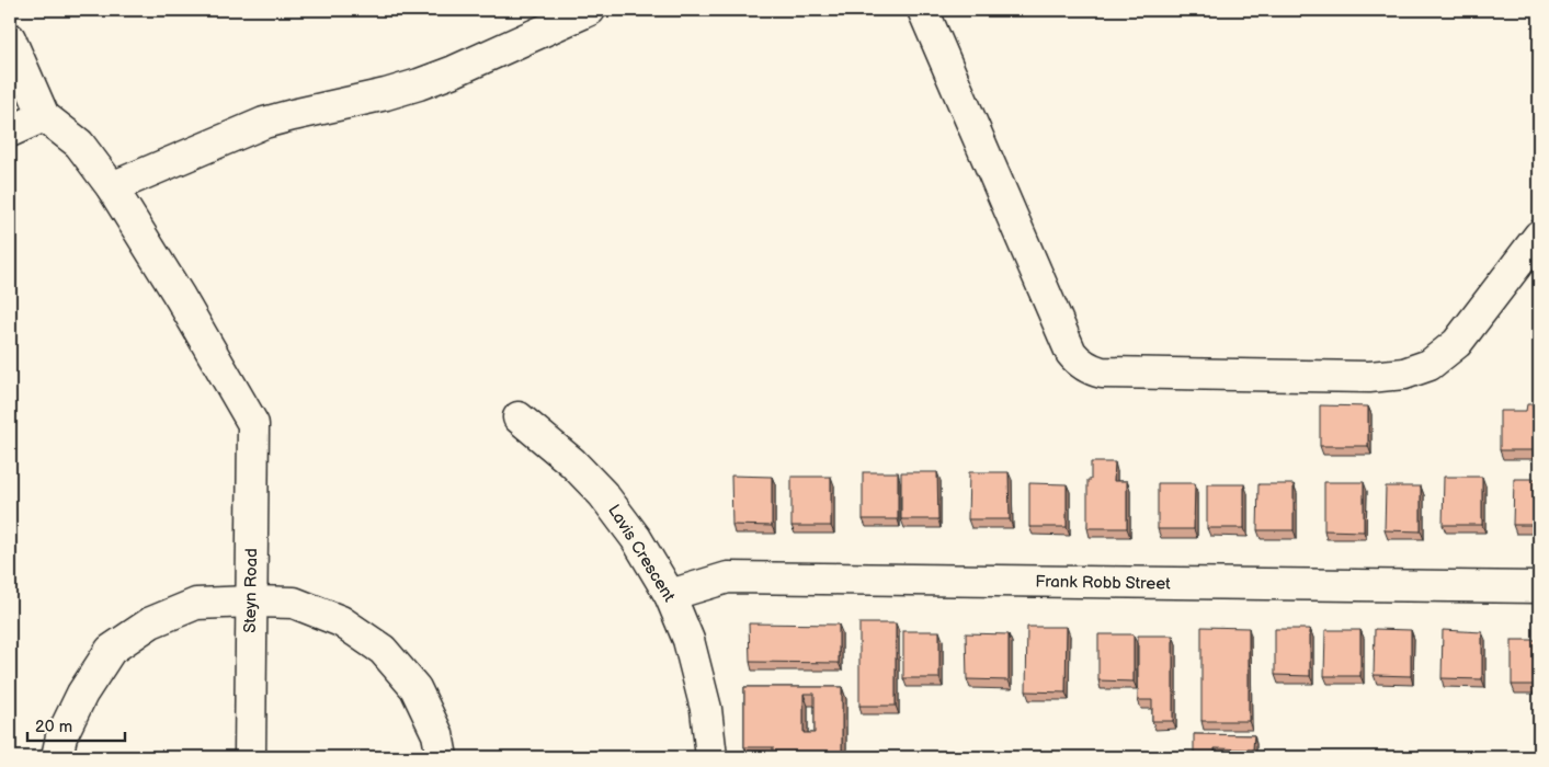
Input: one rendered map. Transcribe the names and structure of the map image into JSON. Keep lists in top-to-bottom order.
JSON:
{
  "streets": {
    "street": ["Lavis Crescent", "Frank Robb Street", "Steyn Road"]
  },
  "crossings": [
    ["Lavis Crescent", "Frank Robb Street"]
  ],
  "scale_bar": "20 m"
}
